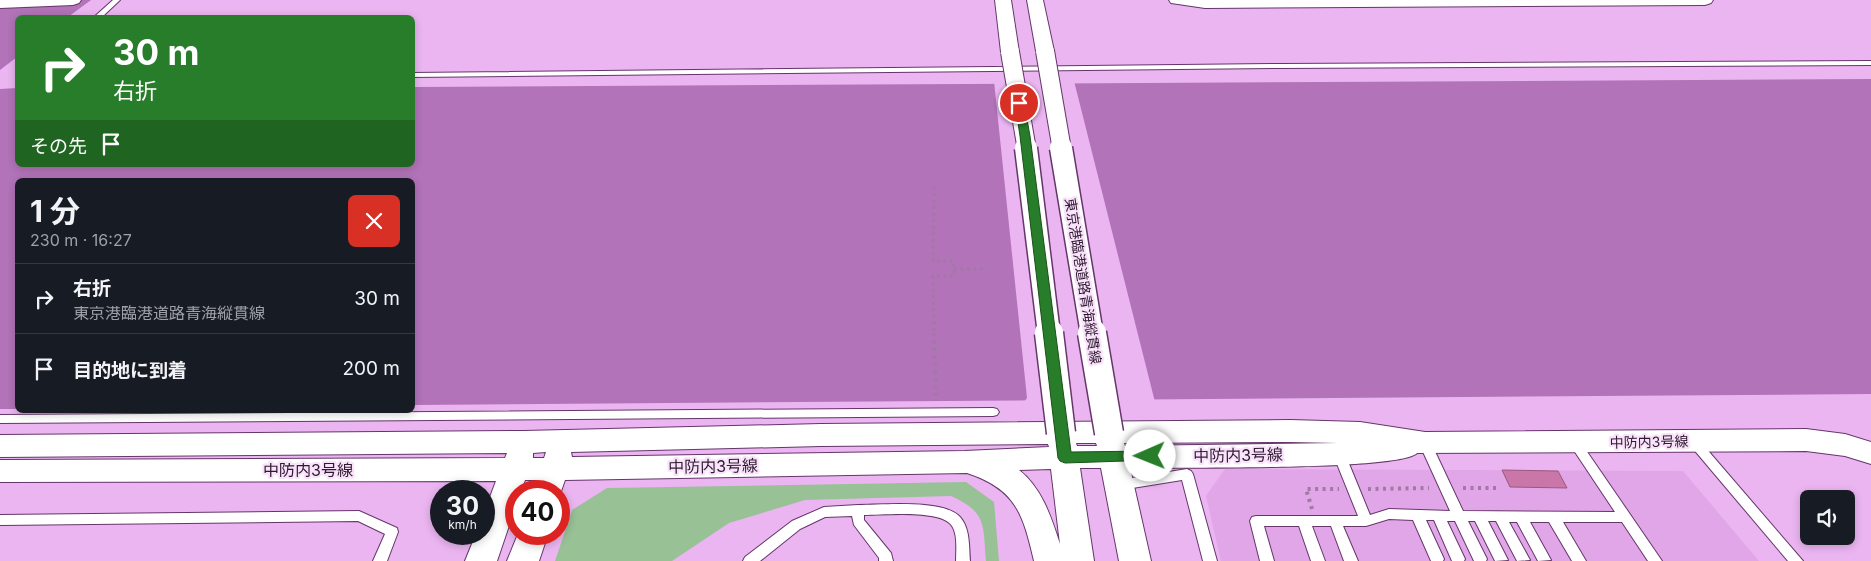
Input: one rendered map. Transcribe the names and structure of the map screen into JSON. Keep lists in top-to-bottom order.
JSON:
{
  "streets": {
    "street": ["東京港臨港道路青海縦貫線", "中防内3号線"]
  },
  "crossings": [
    ["東京港臨港道路青海縦貫線", "中防内3号線"]
  ],
  "page": {
    "turn": ["30 m", "右折"],
    "then": "その先",
    "heading": ["1 分", "230 m · 16:27"],
    "list": [
      {
        "name": "右折",
        "note": "東京港臨港道路青海縦貫線",
        "value": "30 m"
      },
      {
        "name": "目的地に到着",
        "value": "200 m"
      }
    ],
    "speed": "30 km/h",
    "limit": "40"
  }
}
